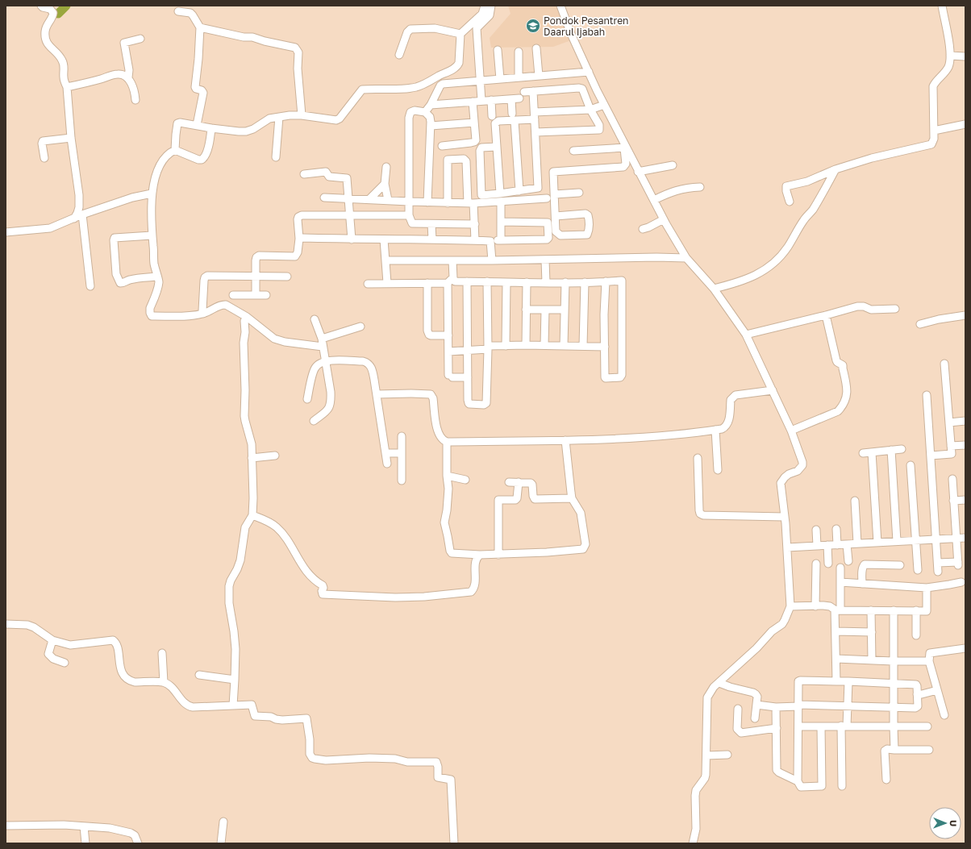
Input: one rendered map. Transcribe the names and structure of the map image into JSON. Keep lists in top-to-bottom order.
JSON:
{
  "places": {
    "school or university": ["Pondok Pesantren Daarul Ijabah"]
  },
  "north": "right"
}
